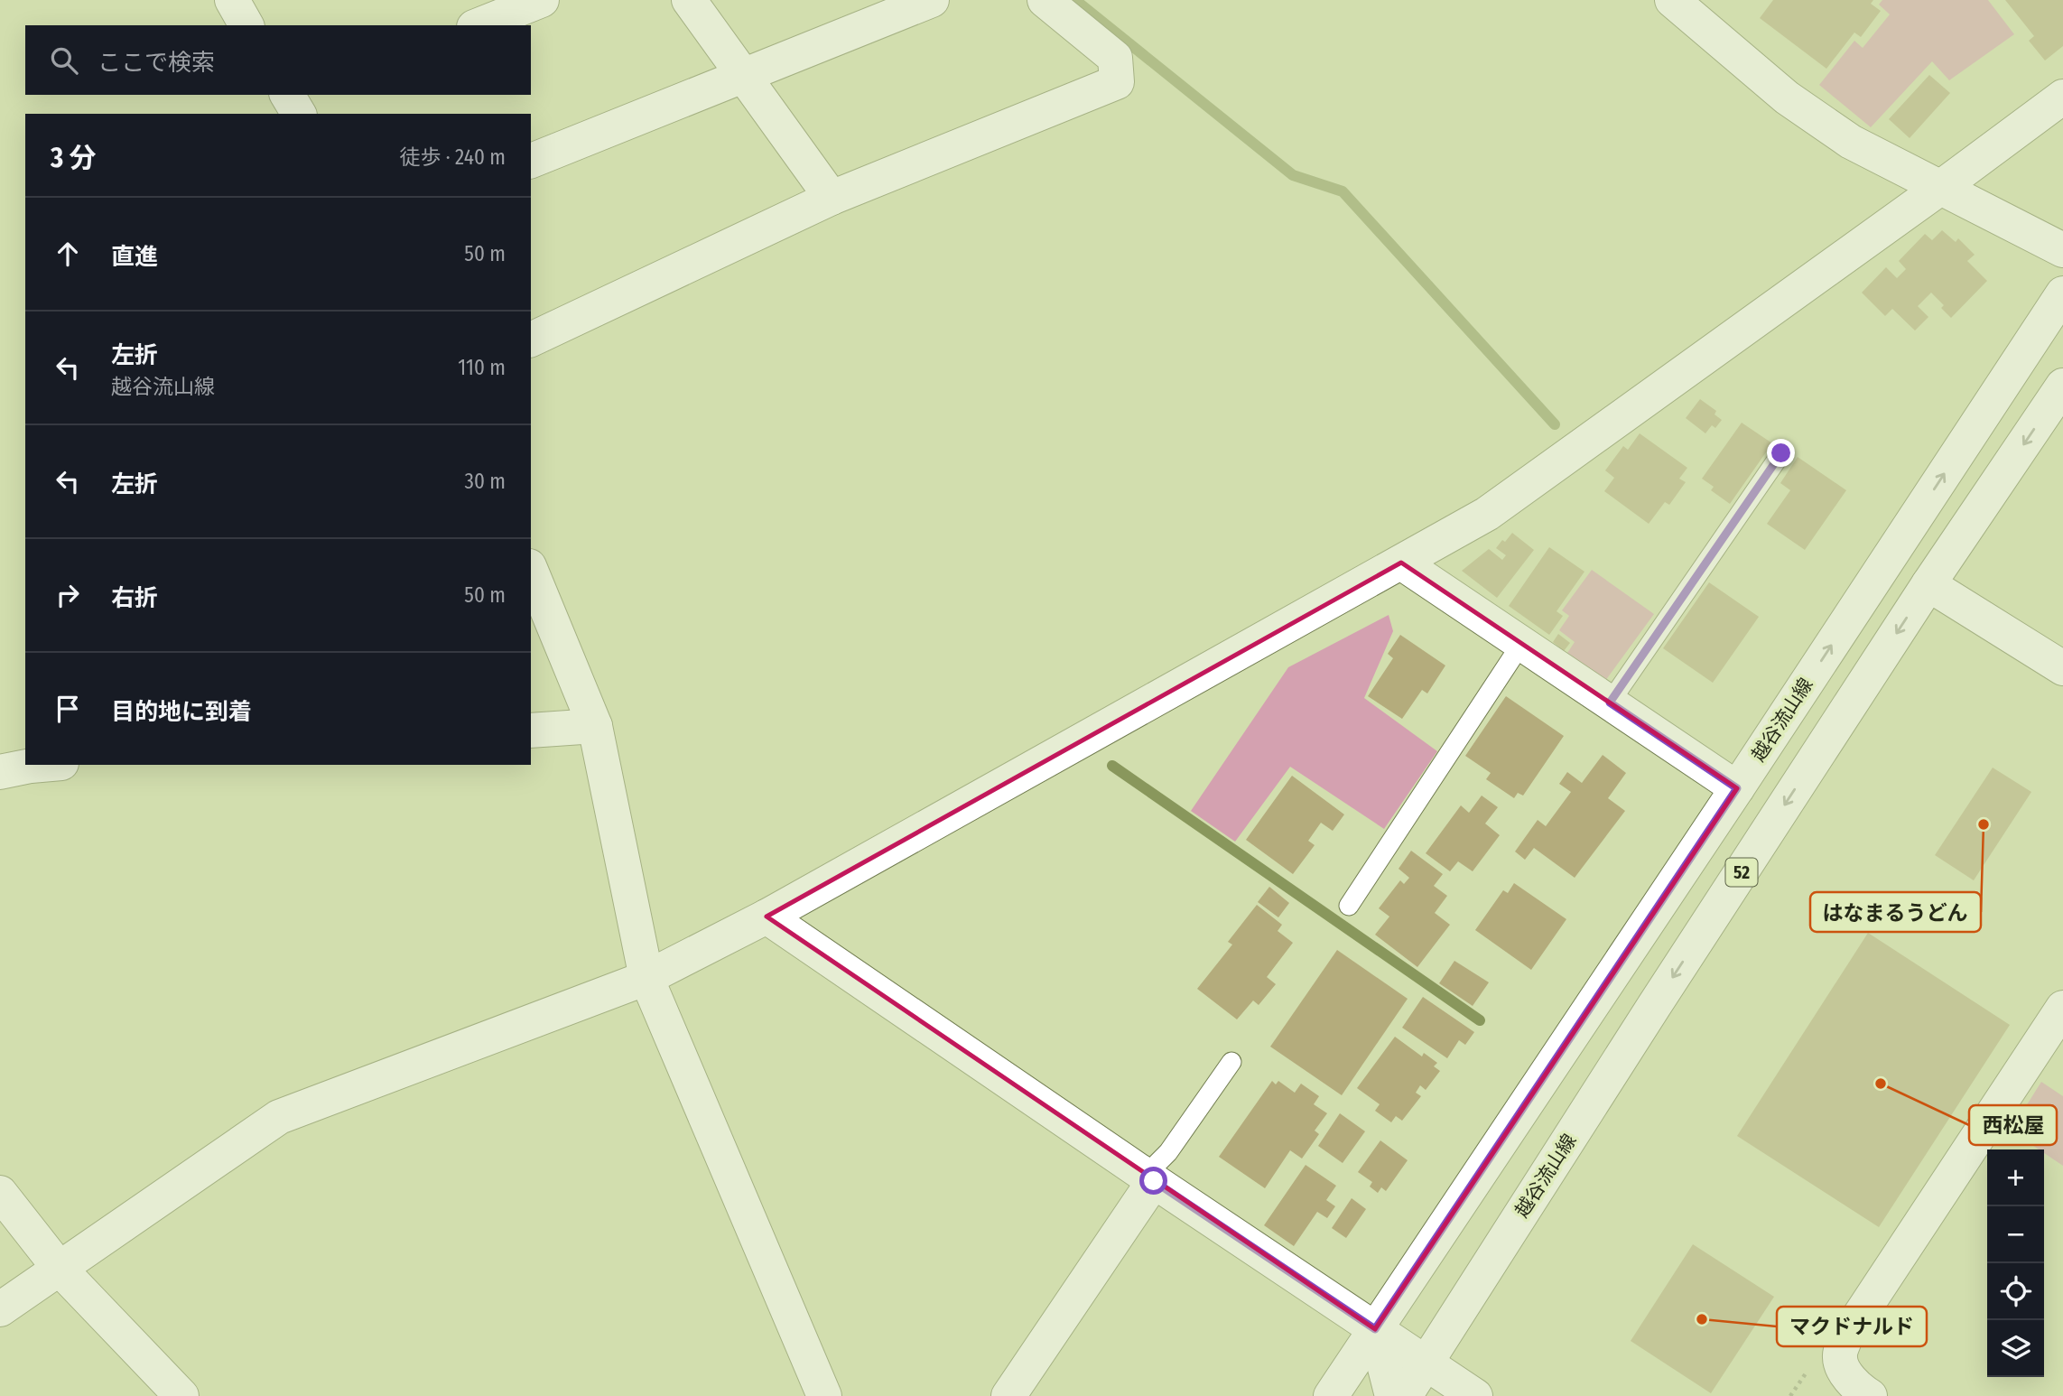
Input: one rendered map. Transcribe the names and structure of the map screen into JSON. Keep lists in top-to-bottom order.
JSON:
{
  "streets": {
    "street": ["越谷流山線", "52"]
  },
  "places": ["はなまるうどん", "西松屋", "マクドナルド"],
  "page": {
    "search": "ここで検索",
    "heading": ["3 分", "徒歩 · 240 m"],
    "list": [
      ["直進", "50 m"],
      ["左折", "越谷流山線", "110 m"],
      ["左折", "30 m"],
      ["右折", "50 m"],
      "目的地に到着"
    ],
    "map_buttons": ["+", "−"]
  }
}
